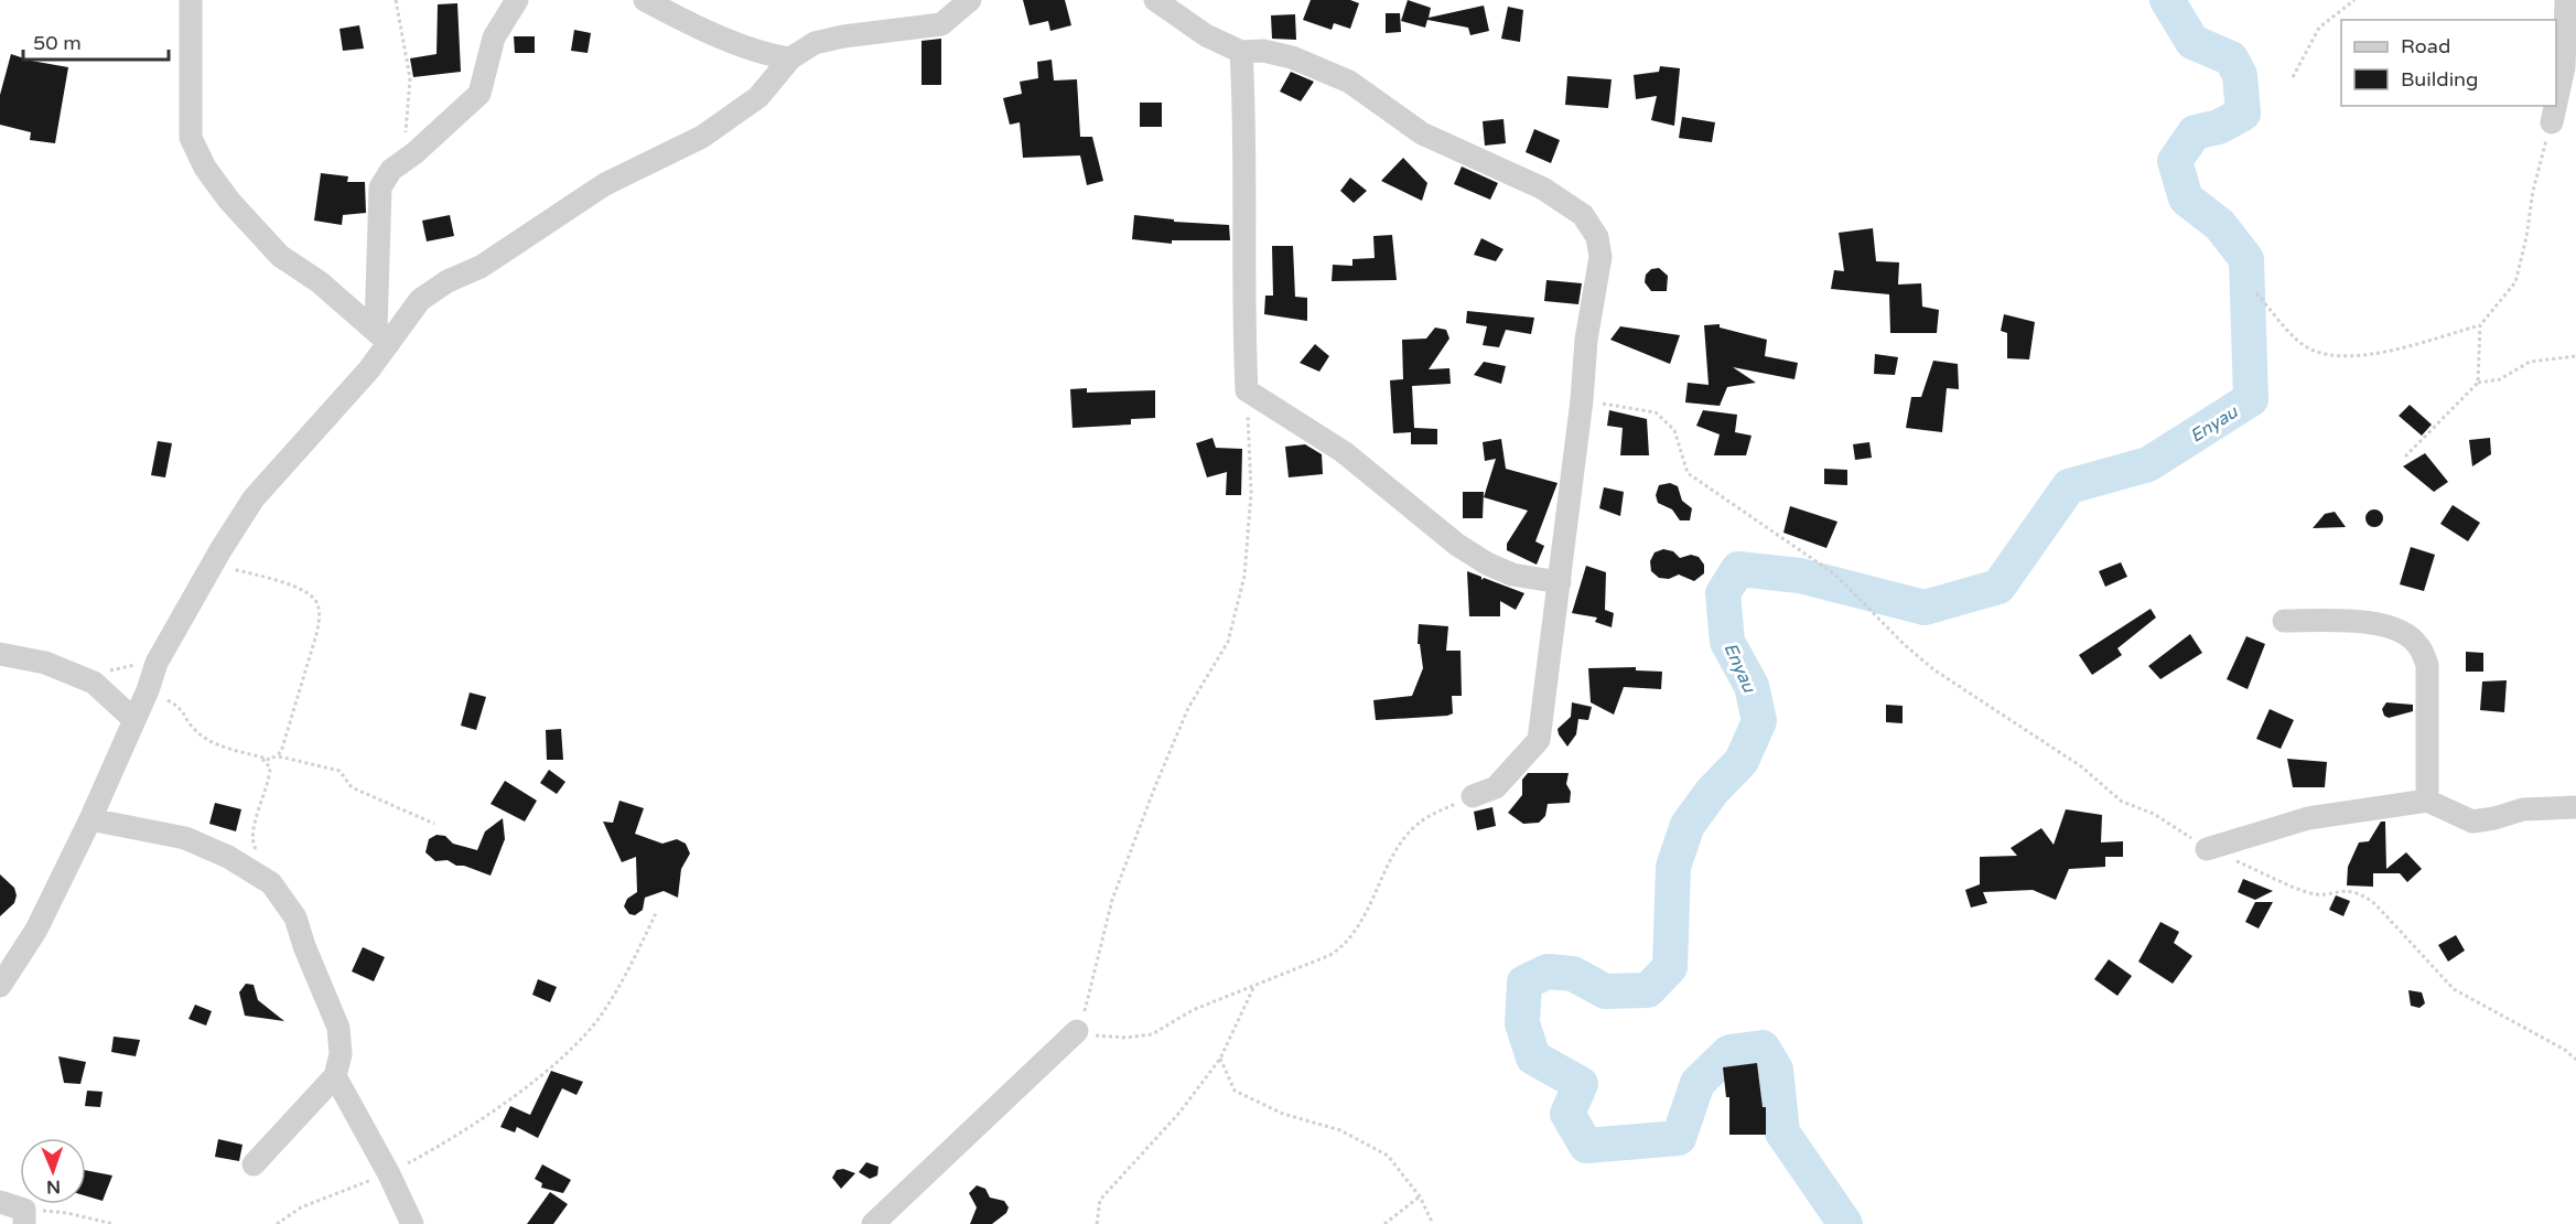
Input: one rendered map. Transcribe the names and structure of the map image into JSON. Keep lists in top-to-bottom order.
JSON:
{
  "water": ["Enyau"],
  "legend": ["Road", "Building"],
  "scale_bar": "50 m",
  "north": "bottom"
}
